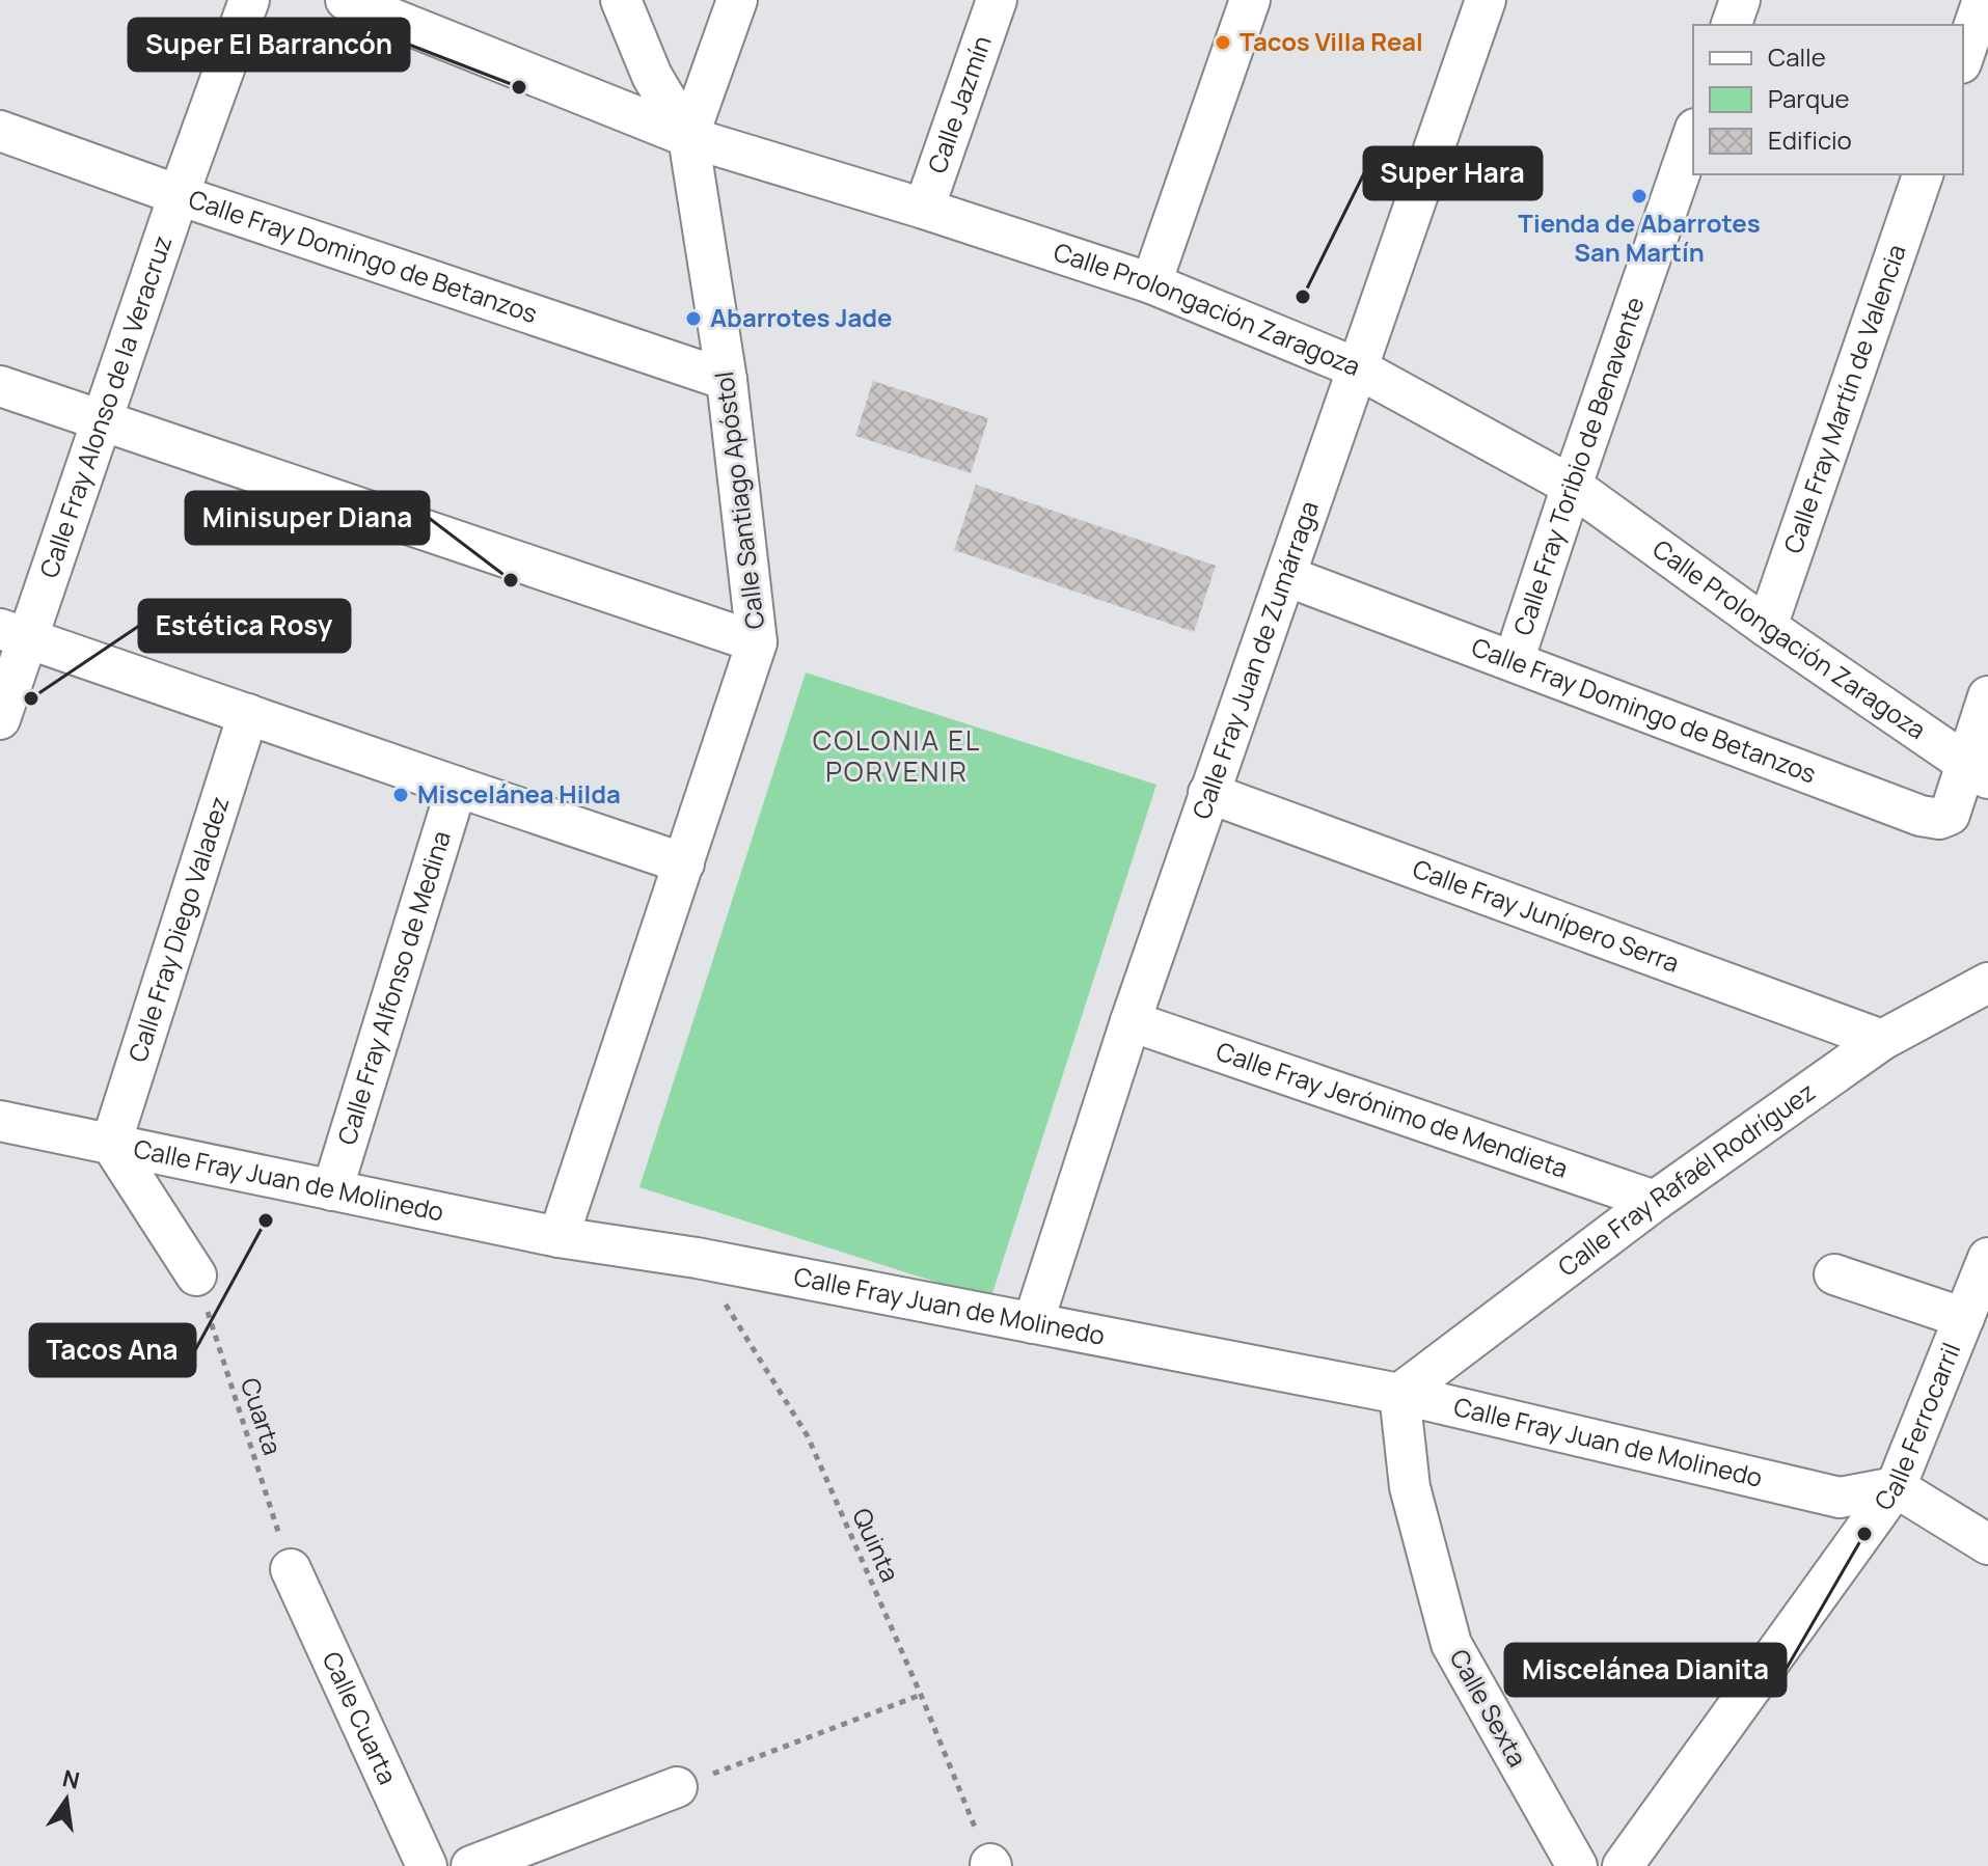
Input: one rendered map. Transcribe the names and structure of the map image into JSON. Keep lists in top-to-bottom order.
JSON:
{
  "streets": {
    "street": [
      "Calle Jazmín",
      "Calle Fray Domingo de Betanzos",
      "Calle Prolongación Zaragoza",
      "Calle Fray Martín de Valencia",
      "Calle Fray Alonso de la Veracruz",
      "Calle Fray Toribio de Benavente",
      "Calle Santiago Apóstol",
      "Calle Fray Juan de Zumárraga",
      "Calle Fray Junípero Serra",
      "Calle Fray Diego Valadez",
      "Calle Fray Alfonso de Medina",
      "Calle Fray Jerónimo de Mendieta",
      "Calle Fray Rafaél Rodríguez",
      "Calle Fray Juan de Molinedo",
      "Calle Ferrocarril",
      "Calle Sexta",
      "Calle Cuarta"
    ],
    "path": ["Cuarta", "Quinta"]
  },
  "crossings": [
    ["Calle Jazmín", "Calle Prolongación Zaragoza"],
    ["Calle Fray Domingo de Betanzos", "Calle Prolongación Zaragoza"],
    ["Calle Fray Domingo de Betanzos", "Calle Fray Alonso de la Veracruz"],
    ["Calle Fray Domingo de Betanzos", "Calle Fray Toribio de Benavente"],
    ["Calle Fray Domingo de Betanzos", "Calle Santiago Apóstol"],
    ["Calle Fray Domingo de Betanzos", "Calle Fray Juan de Zumárraga"],
    ["Calle Prolongación Zaragoza", "Calle Fray Martín de Valencia"],
    ["Calle Prolongación Zaragoza", "Calle Fray Toribio de Benavente"],
    ["Calle Prolongación Zaragoza", "Calle Santiago Apóstol"],
    ["Calle Prolongación Zaragoza", "Calle Fray Juan de Zumárraga"],
    ["Calle Santiago Apóstol", "Calle Fray Juan de Molinedo"],
    ["Calle Fray Juan de Zumárraga", "Calle Fray Junípero Serra"],
    ["Calle Fray Juan de Zumárraga", "Calle Fray Jerónimo de Mendieta"],
    ["Calle Fray Juan de Zumárraga", "Calle Fray Juan de Molinedo"],
    ["Calle Fray Junípero Serra", "Calle Fray Rafaél Rodríguez"],
    ["Calle Fray Diego Valadez", "Calle Fray Juan de Molinedo"],
    ["Calle Fray Alfonso de Medina", "Calle Fray Juan de Molinedo"],
    ["Calle Fray Jerónimo de Mendieta", "Calle Fray Rafaél Rodríguez"],
    ["Calle Fray Rafaél Rodríguez", "Calle Fray Juan de Molinedo"],
    ["Calle Fray Rafaél Rodríguez", "Calle Sexta"],
    ["Calle Fray Juan de Molinedo", "Calle Ferrocarril"],
    ["Calle Fray Juan de Molinedo", "Quinta"],
    ["Calle Fray Juan de Molinedo", "Calle Sexta"],
    ["Cuarta", "Calle Cuarta"]
  ],
  "districts": ["COLONIA EL PORVENIR"],
  "places": [
    "Tacos Villa Real",
    "Super El Barrancón",
    "Tienda de Abarrotes San Martín",
    "Super Hara",
    "Abarrotes Jade",
    "Minisuper Diana",
    "Estética Rosy",
    "Miscelánea Hilda",
    "Tacos Ana",
    "Miscelánea Dianita"
  ],
  "legend": ["Calle", "Parque", "Edificio"],
  "north": "top"
}
